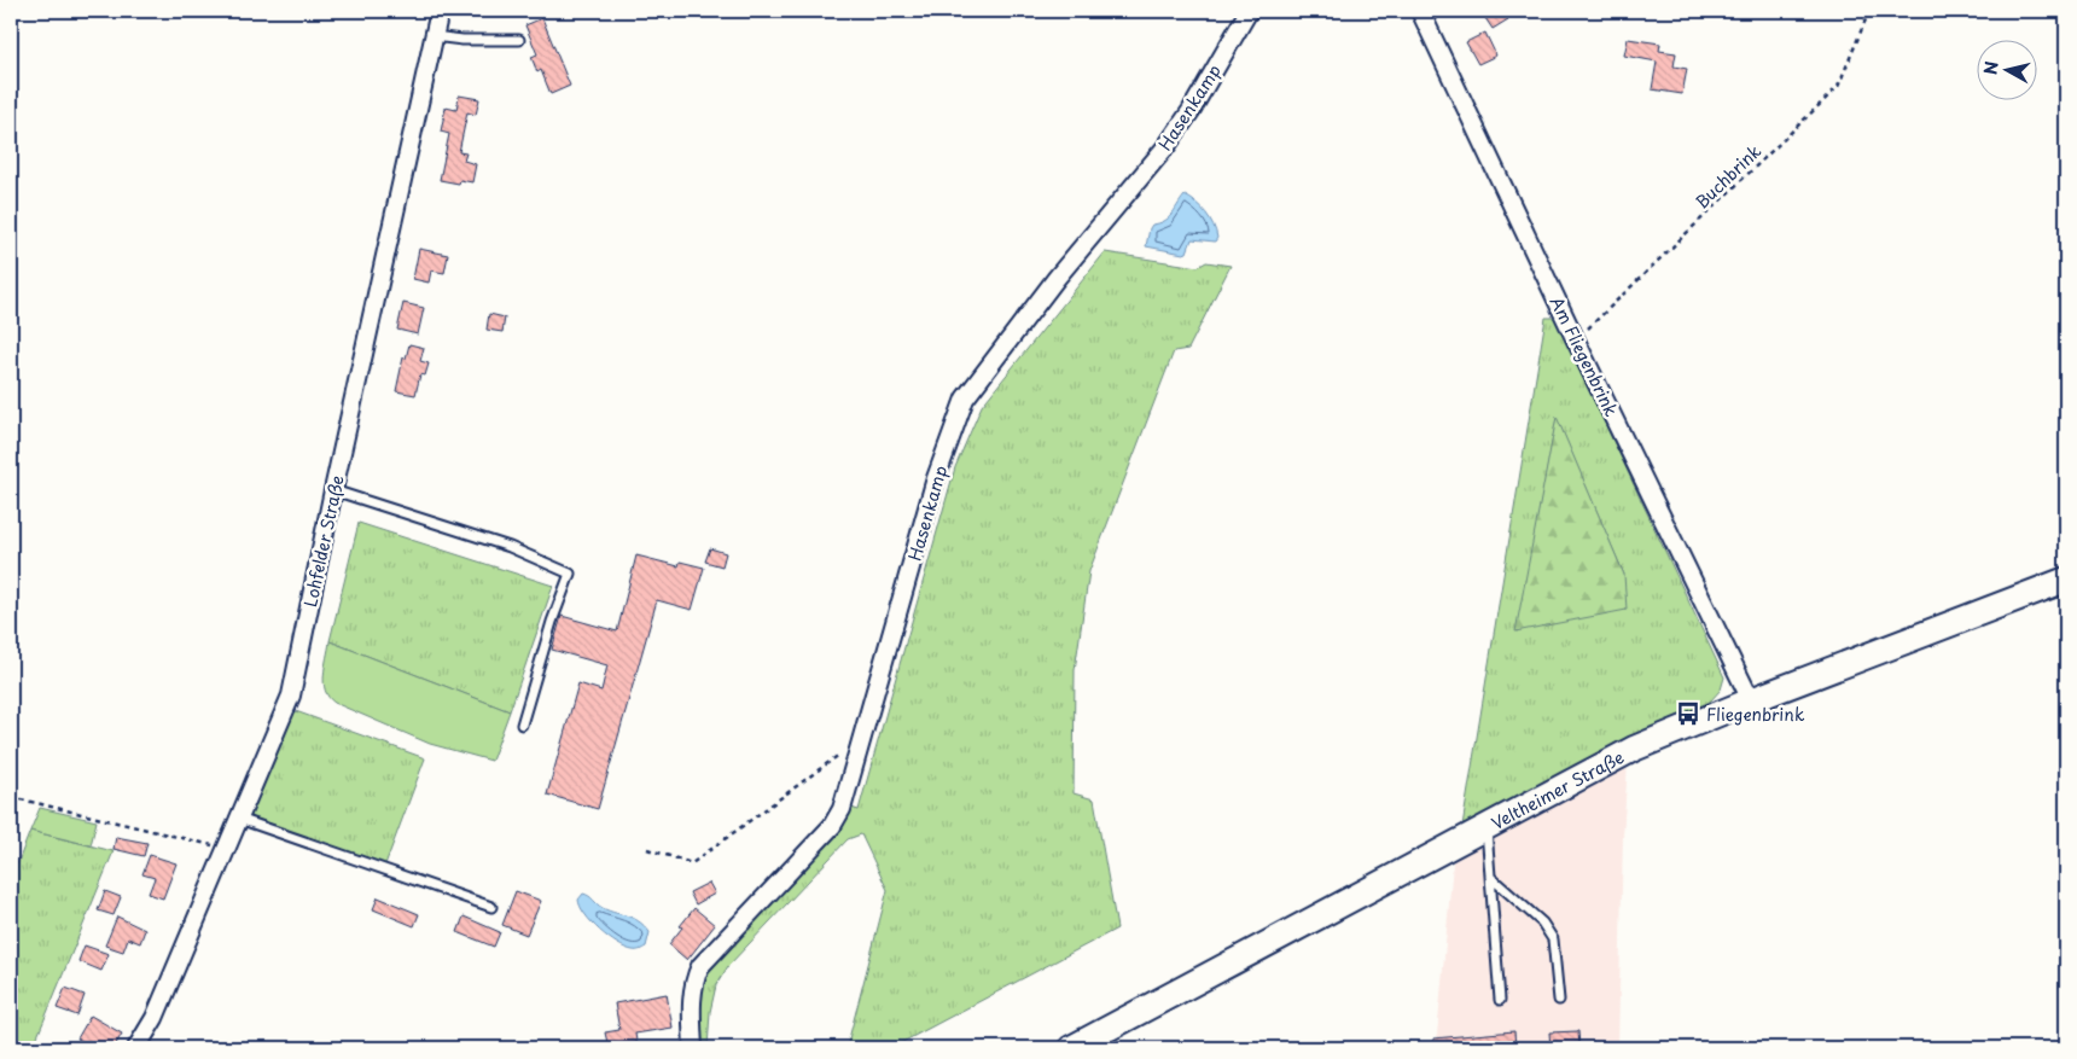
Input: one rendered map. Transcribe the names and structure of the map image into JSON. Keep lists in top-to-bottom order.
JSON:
{
  "streets": {
    "main road": ["Veltheimer Straße"],
    "street": ["Hasenkamp", "Am Fliegenbrink", "Lohfelder Straße"],
    "path": ["Buchbrink"]
  },
  "crossings": [
    ["Buchbrink", "Am Fliegenbrink"],
    ["Am Fliegenbrink", "Veltheimer Straße"]
  ],
  "places": {
    "bus stop": ["Fliegenbrink"]
  },
  "north": "left"
}
